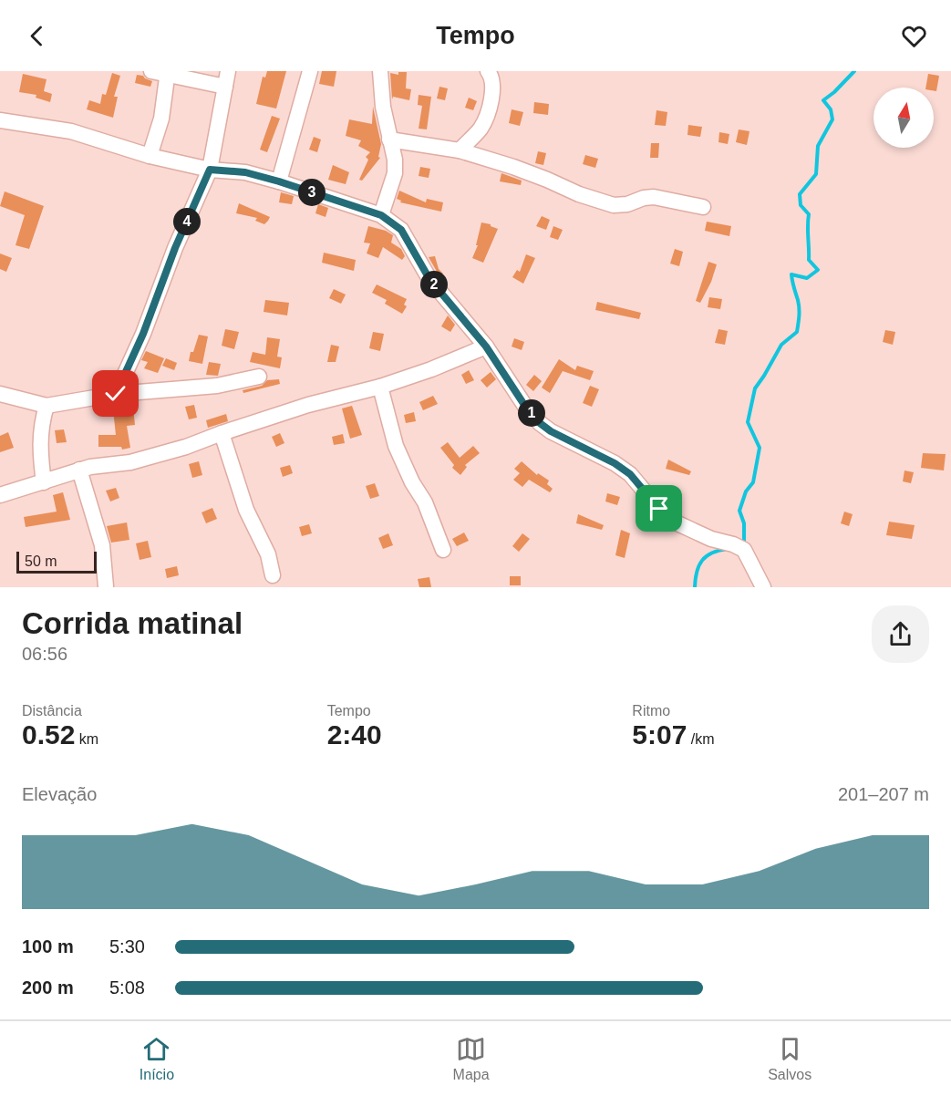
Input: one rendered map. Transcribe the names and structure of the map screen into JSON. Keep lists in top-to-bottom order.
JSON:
{
  "scale_bar": "50 m",
  "north": "top",
  "page": {
    "header": "Tempo",
    "pins": [
      "3",
      "4",
      "2",
      "1"
    ],
    "scale": "50 m",
    "heading": ["Corrida matinal", "06:56"],
    "stats": [
      ["Distância", "0.52 km"],
      ["Tempo", "2:40"],
      ["Ritmo", "5:07 /km"]
    ],
    "chart": ["Elevação", "201–207 m"],
    "list": [
      {
        "name": "100 m",
        "note": "5:30"
      },
      {
        "name": "200 m",
        "note": "5:08"
      }
    ],
    "tabs": ["Início", "Mapa", "Salvos"]
  }
}
